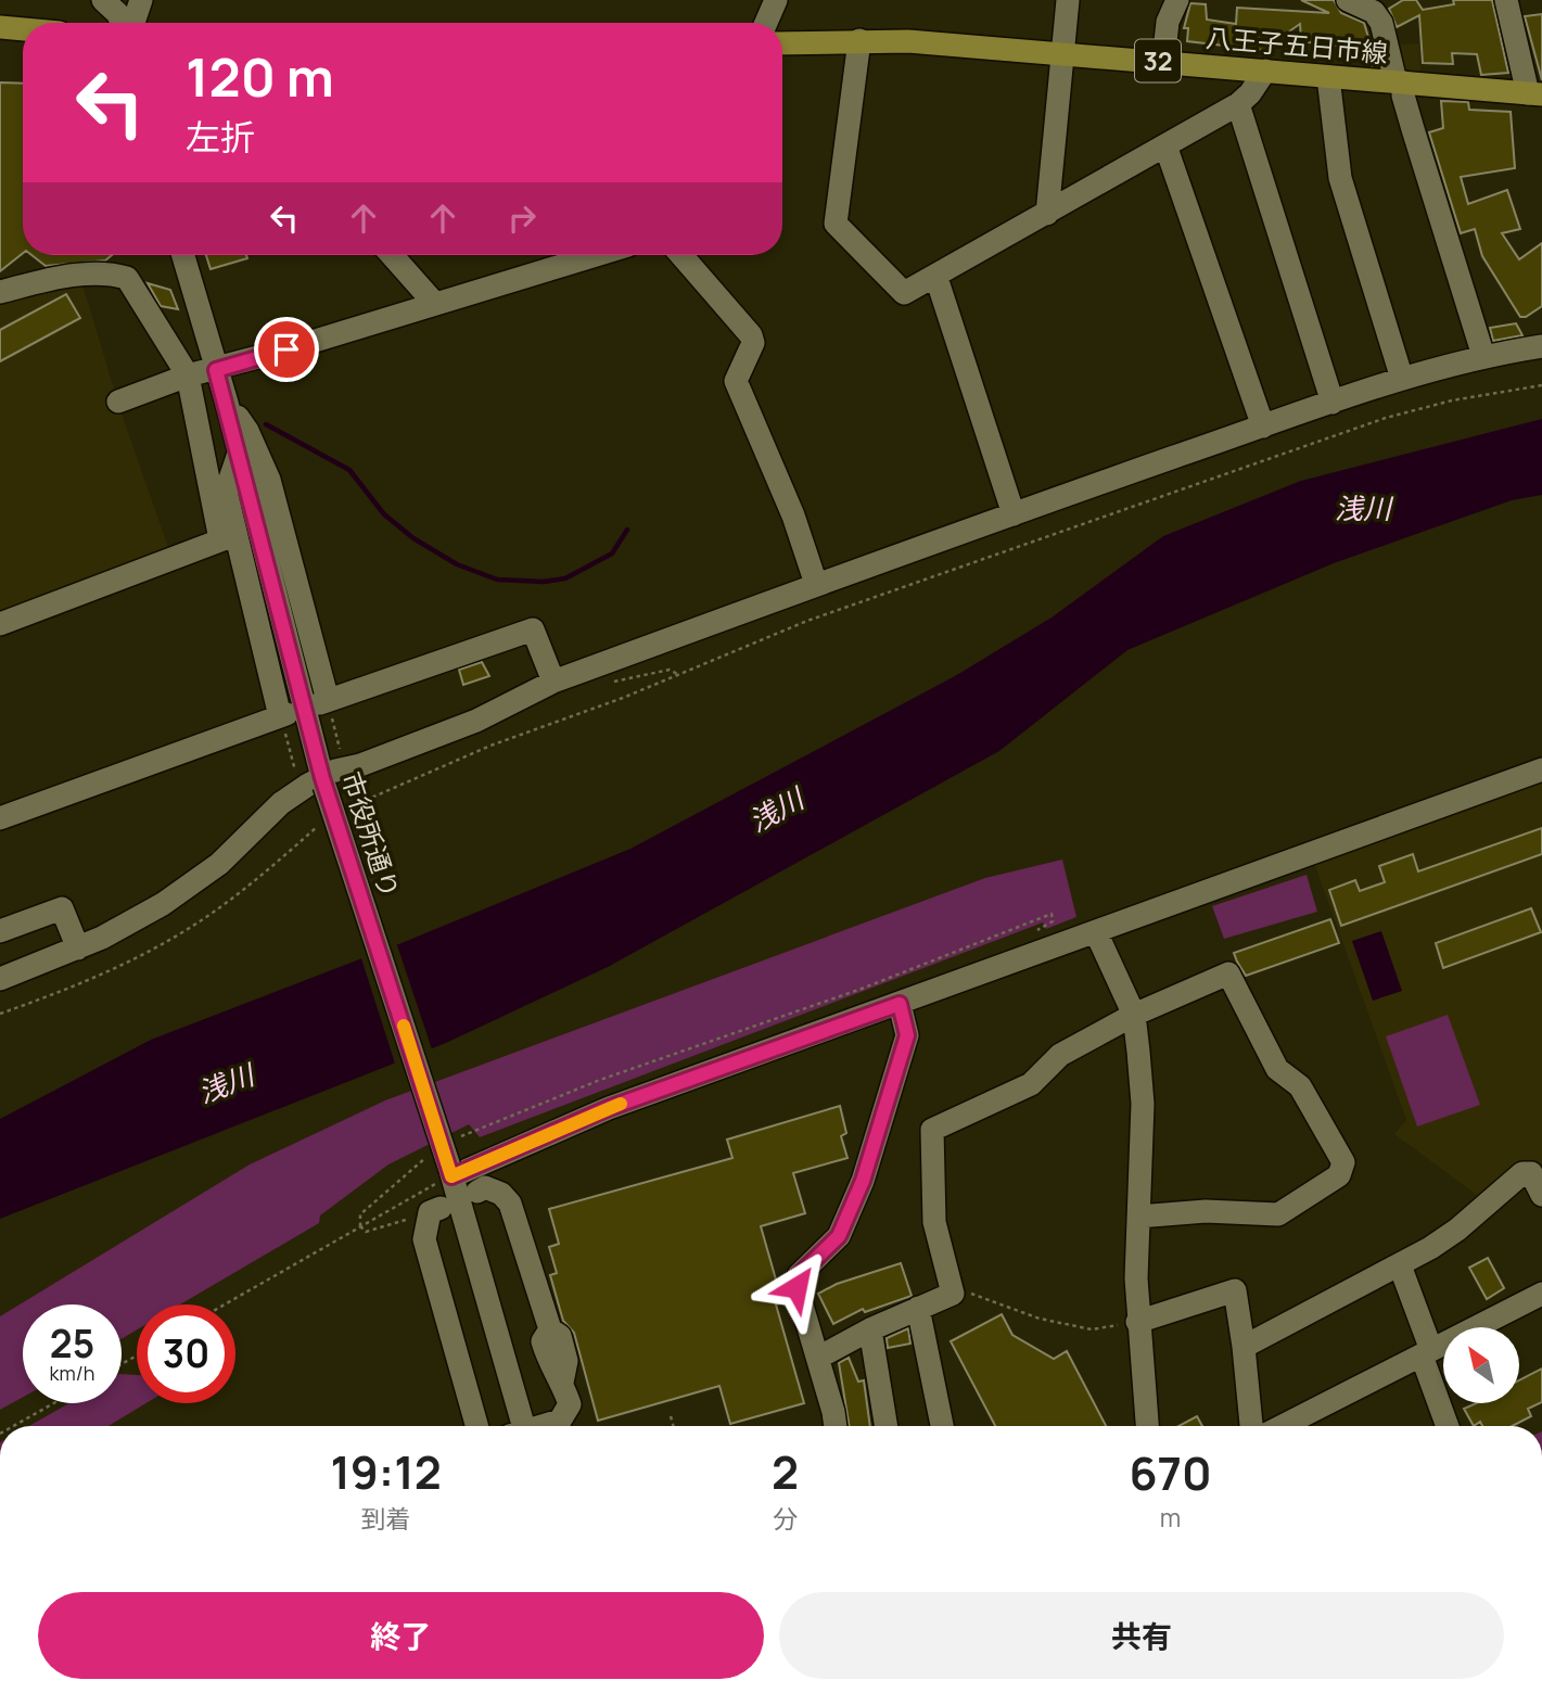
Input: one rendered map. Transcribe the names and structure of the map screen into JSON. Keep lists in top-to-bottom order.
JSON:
{
  "streets": {
    "main road": ["八王子五日市線", "32"],
    "street": ["市役所通り"]
  },
  "water": ["浅川"],
  "north": "top left",
  "page": {
    "turn": ["120 m", "左折"],
    "speed": "25 km/h",
    "limit": "30",
    "eta": [
      "19:12",
      "到着",
      "2",
      "分",
      "670",
      "m"
    ],
    "buttons": ["終了", "共有"]
  }
}
